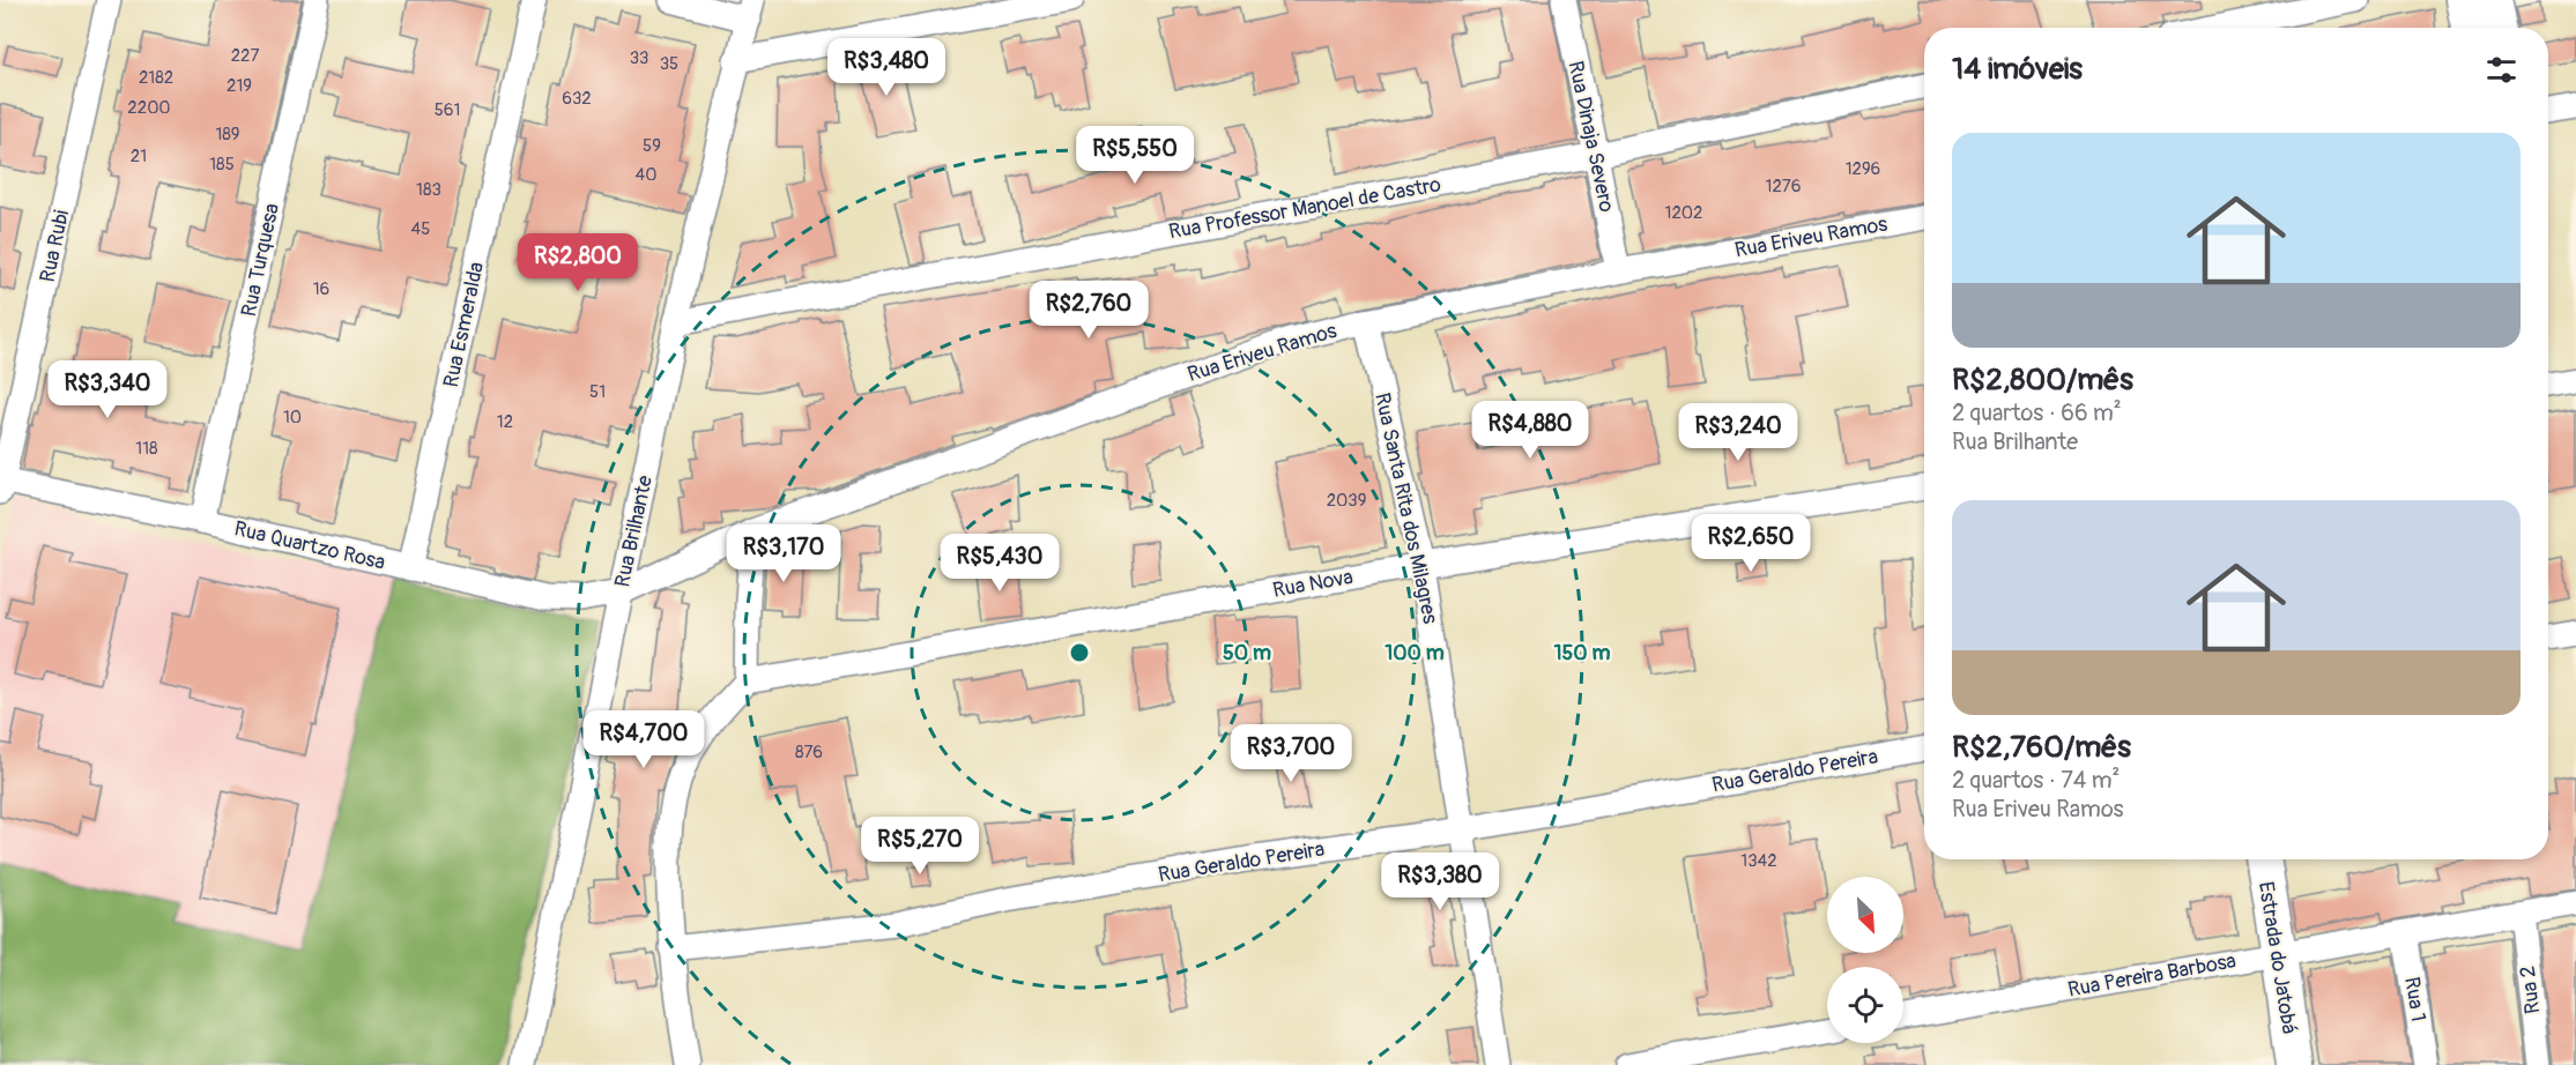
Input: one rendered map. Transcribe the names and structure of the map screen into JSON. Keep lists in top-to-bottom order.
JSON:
{
  "streets": {
    "street": [
      "Rua Dinaja Severo",
      "Rua Professor Manoel de Castro",
      "Rua Eriveu Ramos",
      "Rua Rubi",
      "Rua Turquesa",
      "Rua Esmeralda",
      "Rua Santa Rita dos Milagres",
      "Rua Brilhante",
      "Rua Quartzo Rosa",
      "Rua Nova",
      "Rua Geraldo Pereira",
      "Estrada do Jatobá",
      "Rua Pereira Barbosa",
      "Rua 2",
      "Rua 1"
    ]
  },
  "crossings": [
    ["Rua Dinaja Severo", "Rua Professor Manoel de Castro"],
    ["Rua Dinaja Severo", "Rua Eriveu Ramos"],
    ["Rua Professor Manoel de Castro", "Rua Brilhante"],
    ["Rua Eriveu Ramos", "Rua Santa Rita dos Milagres"],
    ["Rua Eriveu Ramos", "Rua Brilhante"],
    ["Rua Eriveu Ramos", "Rua Quartzo Rosa"],
    ["Rua Rubi", "Rua Quartzo Rosa"],
    ["Rua Turquesa", "Rua Quartzo Rosa"],
    ["Rua Esmeralda", "Rua Quartzo Rosa"],
    ["Rua Santa Rita dos Milagres", "Rua Nova"],
    ["Rua Santa Rita dos Milagres", "Rua Geraldo Pereira"],
    ["Rua Brilhante", "Rua Quartzo Rosa"],
    ["Estrada do Jatobá", "Rua Pereira Barbosa"],
    ["Rua Pereira Barbosa", "Rua 2"],
    ["Rua Pereira Barbosa", "Rua 1"]
  ],
  "house_numbers": [
    "227",
    "33",
    "35",
    "2182",
    "219",
    "632",
    "2200",
    "561",
    "189",
    "59",
    "21",
    "185",
    "1296",
    "40",
    "1276",
    "183",
    "1202",
    "45",
    "16",
    "51",
    "10",
    "12",
    "118",
    "2039",
    "876",
    "1342"
  ],
  "north": "bottom right",
  "page": {
    "heading": "14 imóveis",
    "price": [
      "R$3,480",
      "R$5,550",
      "R$2,800",
      "R$2,760",
      "R$3,340",
      "R$4,880",
      "R$3,240",
      "R$2,650",
      "R$3,170",
      "R$5,430",
      "R$4,700",
      "R$3,700",
      "R$5,270",
      "R$3,380"
    ],
    "list": [
      {
        "name": "R$2,800/mês",
        "note": "2 quartos · 66 m² · Rua Brilhante"
      },
      {
        "name": "R$2,760/mês",
        "note": "2 quartos · 74 m² · Rua Eriveu Ramos"
      }
    ]
  },
  "rings": ["50 m", "100 m", "150 m"]
}
